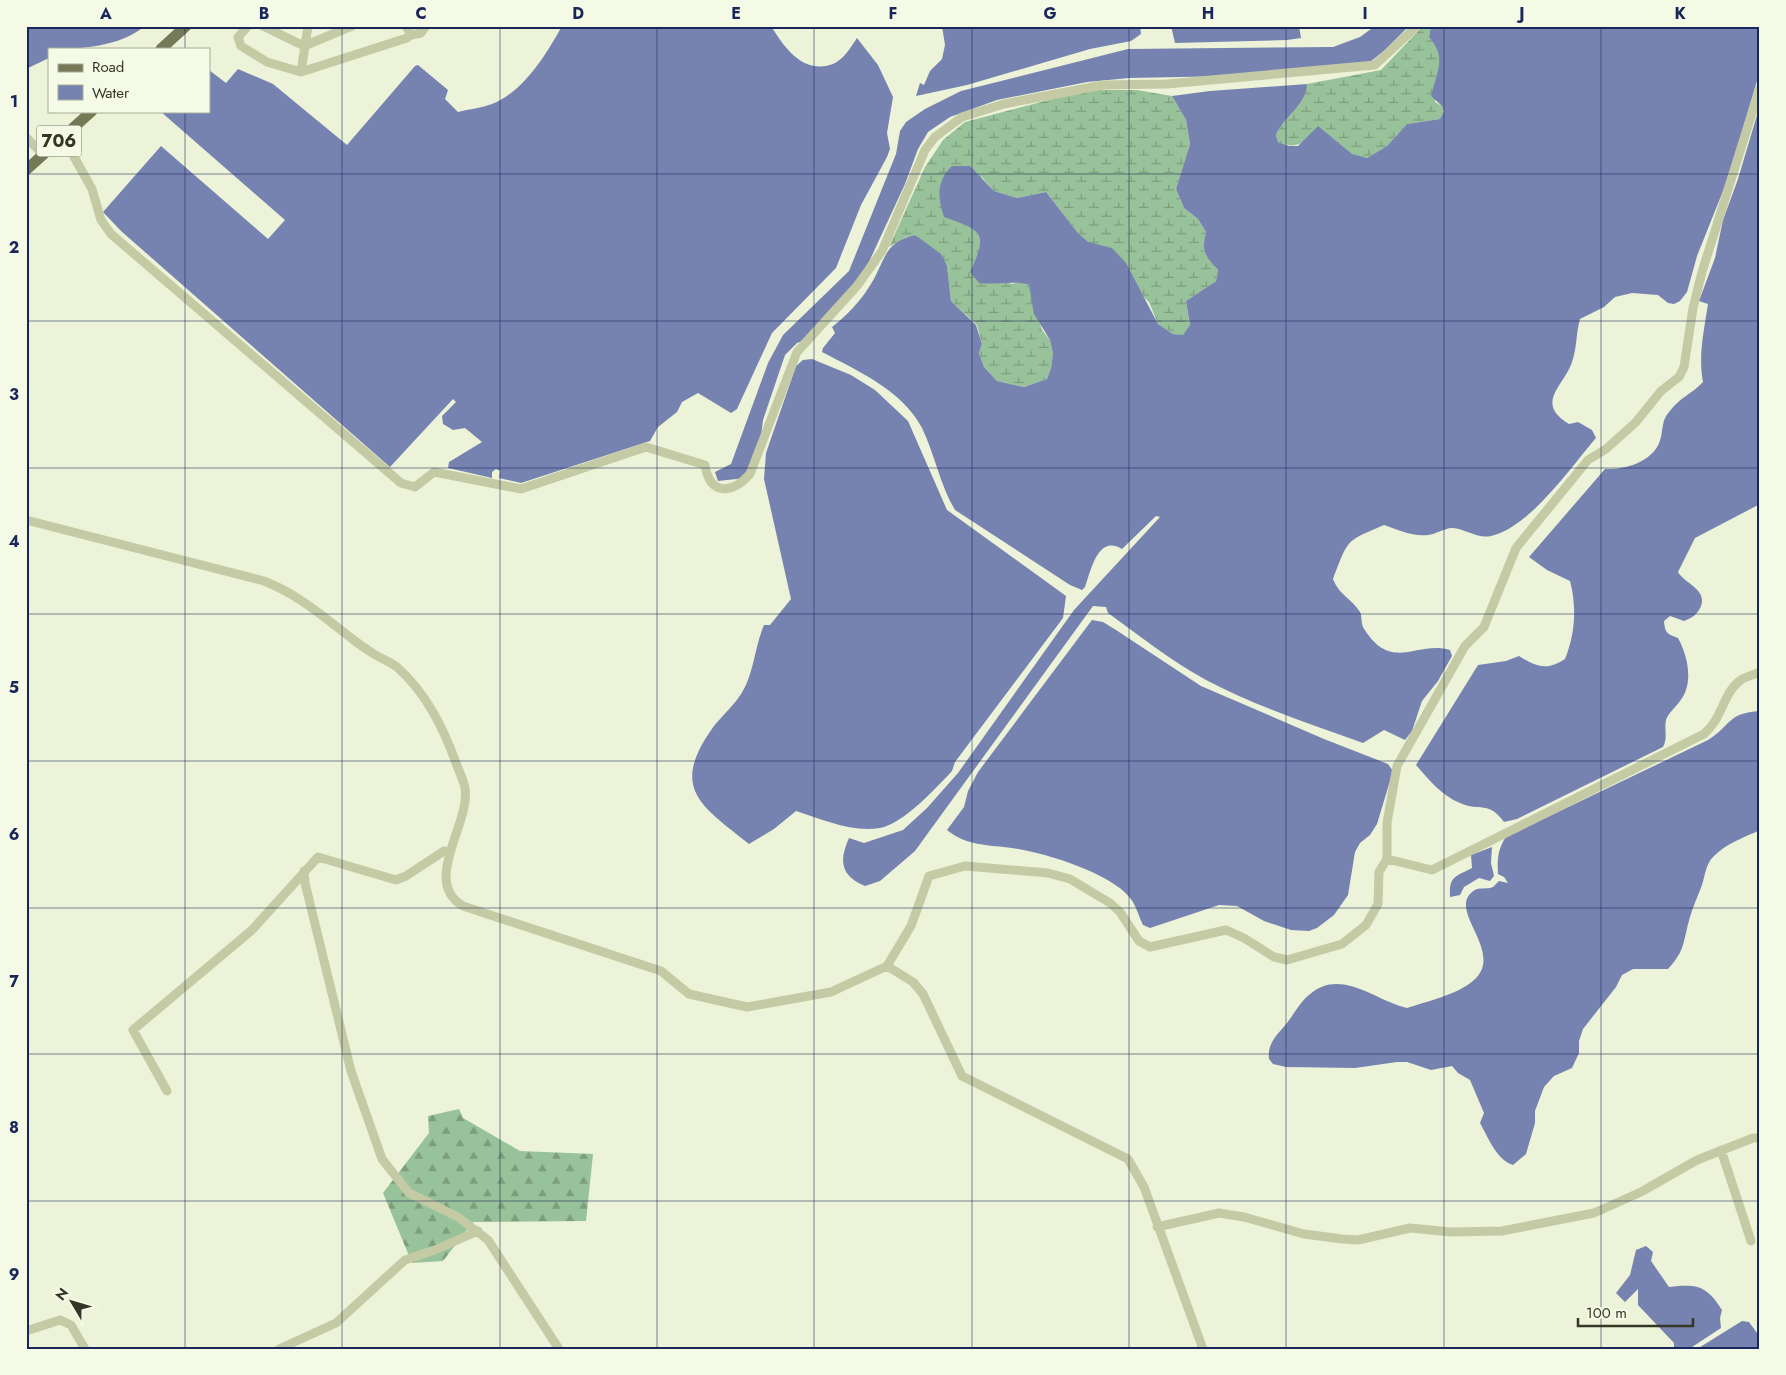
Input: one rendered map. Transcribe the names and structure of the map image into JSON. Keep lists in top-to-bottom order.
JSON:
{
  "streets": {
    "main road": ["706"]
  },
  "legend": ["Road", "Water"],
  "scale_bar": "100 m",
  "north": "top left",
  "grid": {
    "columns": [
      "A",
      "B",
      "C",
      "D",
      "E",
      "F",
      "G",
      "H",
      "I",
      "J",
      "K"
    ],
    "rows": [
      "1",
      "2",
      "3",
      "4",
      "5",
      "6",
      "7",
      "8",
      "9"
    ]
  }
}
